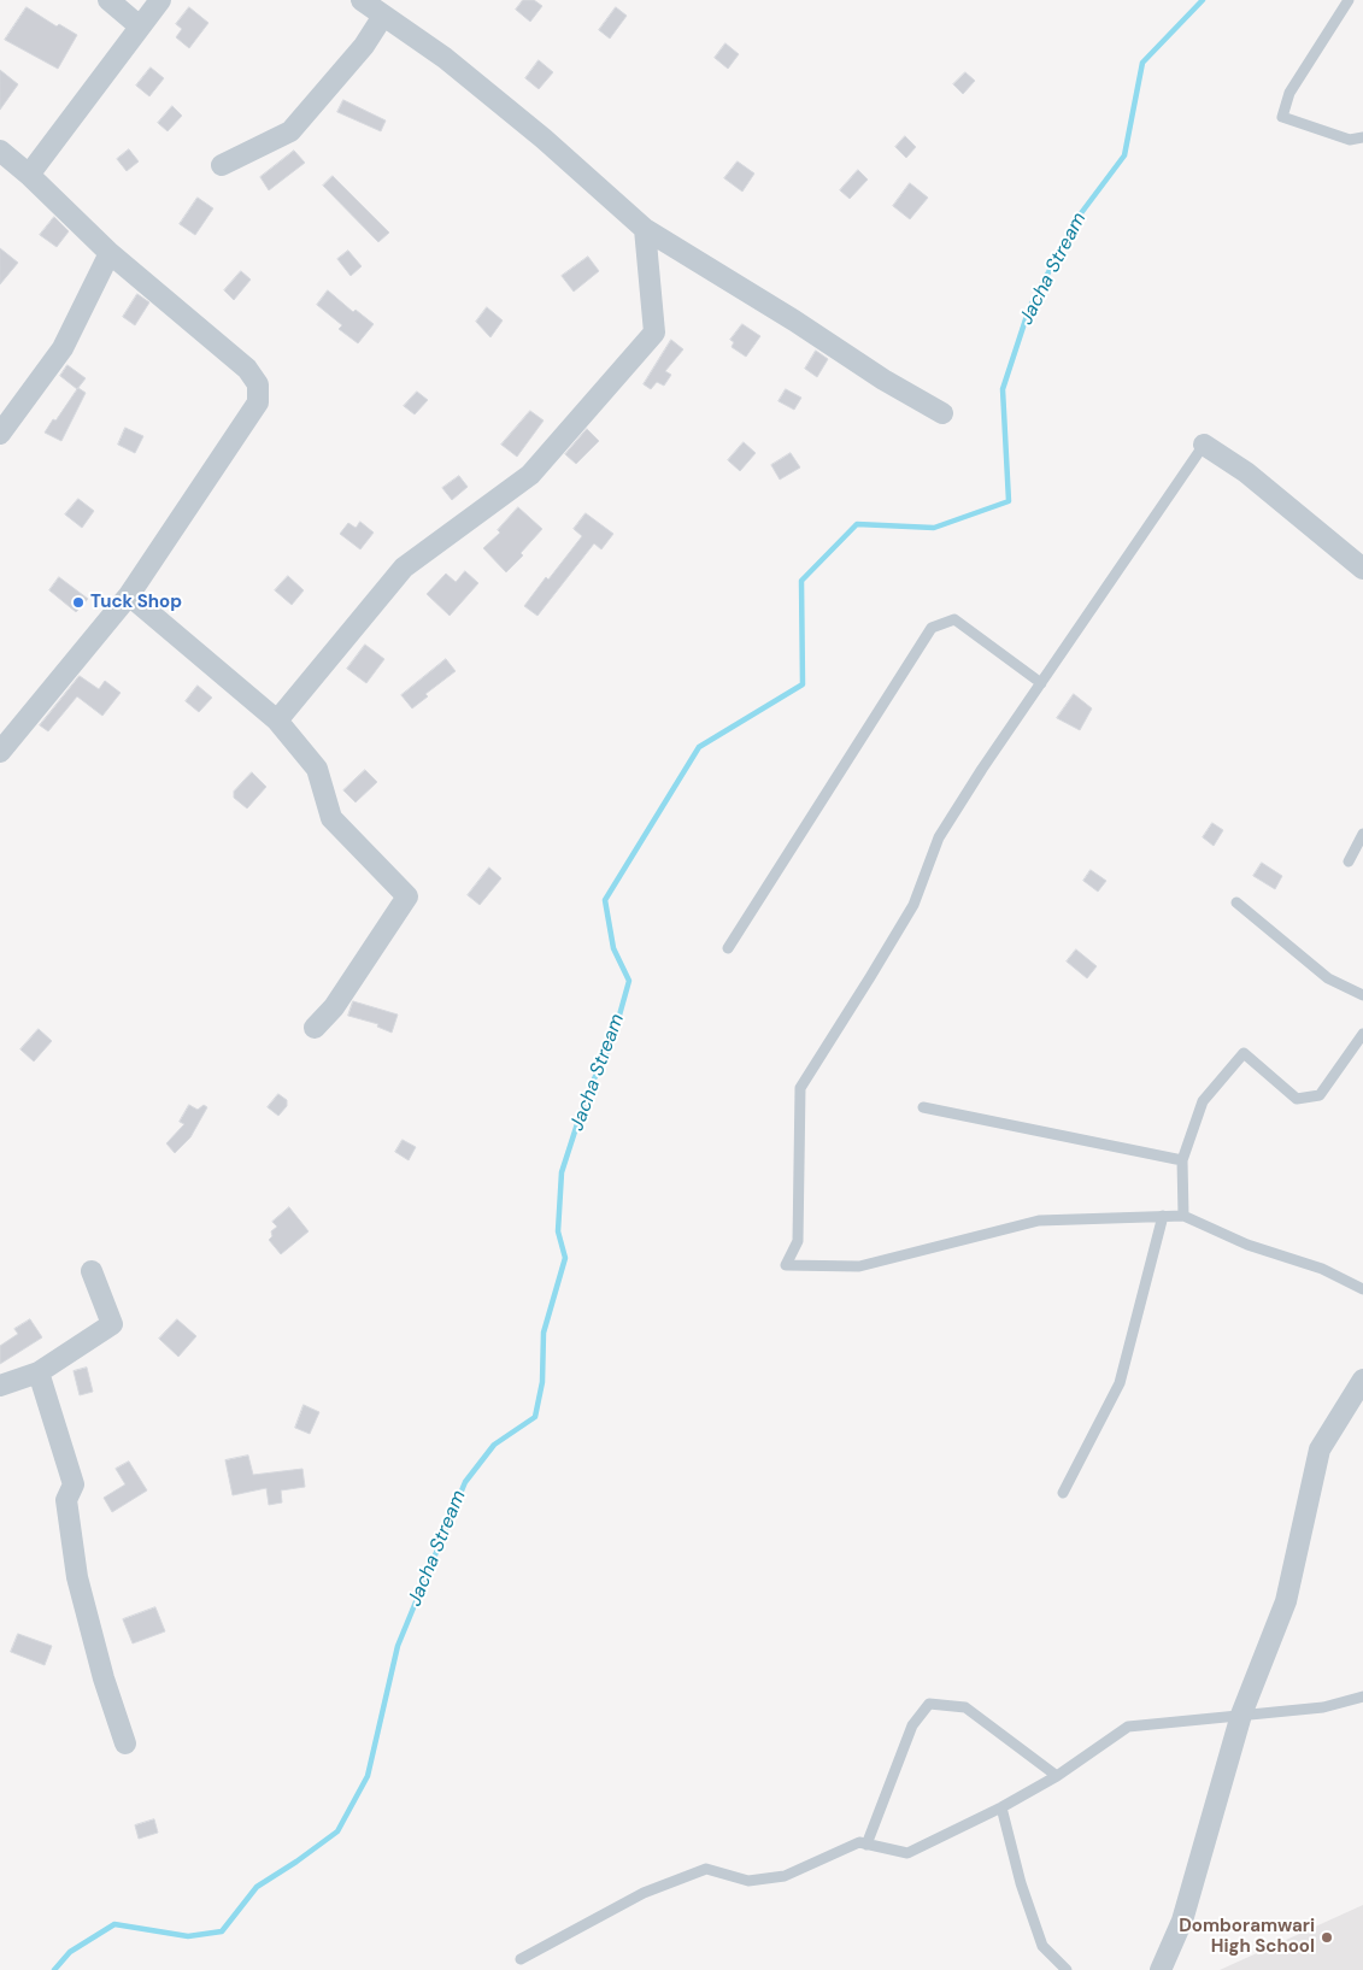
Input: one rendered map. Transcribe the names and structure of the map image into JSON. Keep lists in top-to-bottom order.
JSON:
{
  "water": ["Jacha Stream"],
  "places": ["Tuck Shop", "Domboramwari High School"]
}
